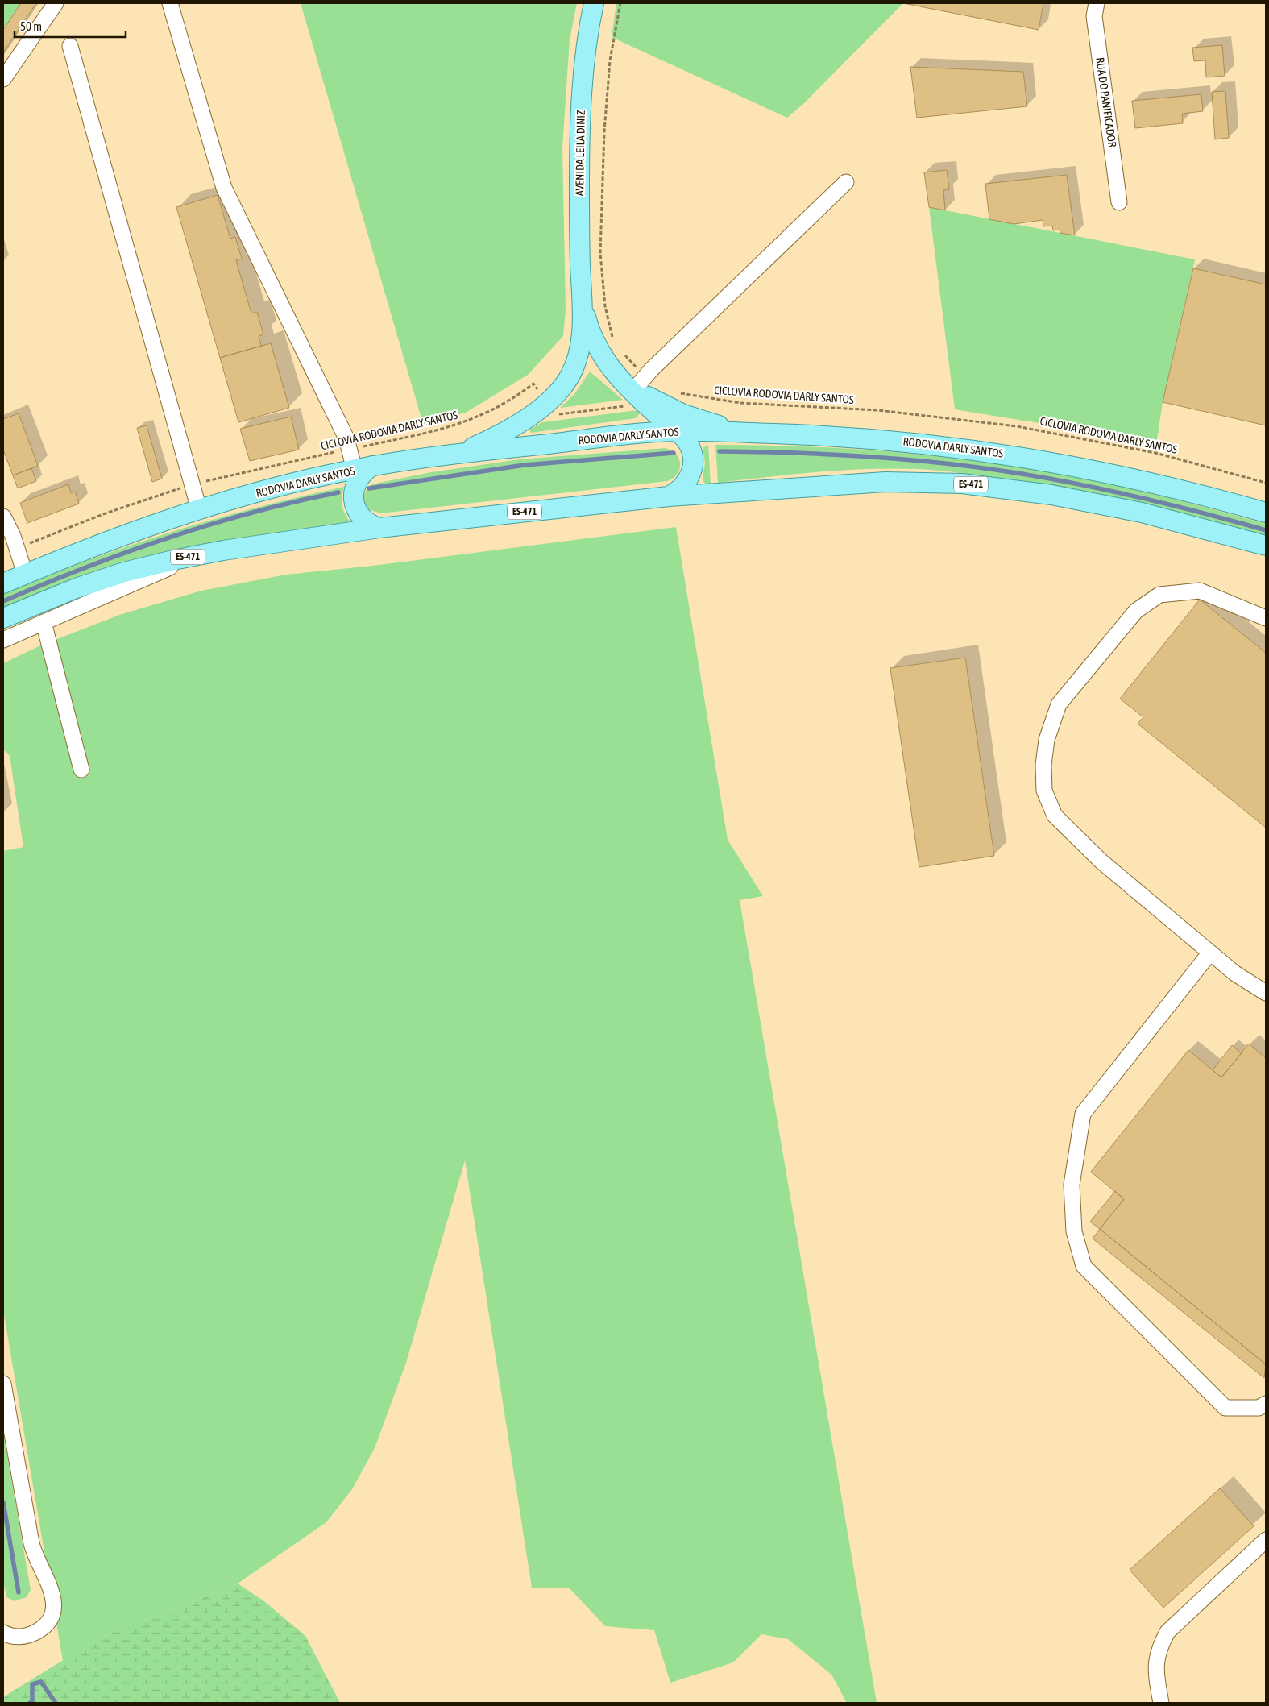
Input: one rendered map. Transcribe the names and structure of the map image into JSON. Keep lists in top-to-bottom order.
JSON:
{
  "streets": {
    "main road": ["AVENIDA LEILA DINIZ", "RODOVIA DARLY SANTOS", "ES-471"],
    "street": ["RUA DO PANIFICADOR"],
    "path": ["CICLOVIA RODOVIA DARLY SANTOS"]
  },
  "crossings": [
    ["AVENIDA LEILA DINIZ", "CICLOVIA RODOVIA DARLY SANTOS"],
    ["AVENIDA LEILA DINIZ", "RODOVIA DARLY SANTOS"],
    ["AVENIDA LEILA DINIZ", "ES-471"]
  ],
  "scale_bar": "50 m"
}
